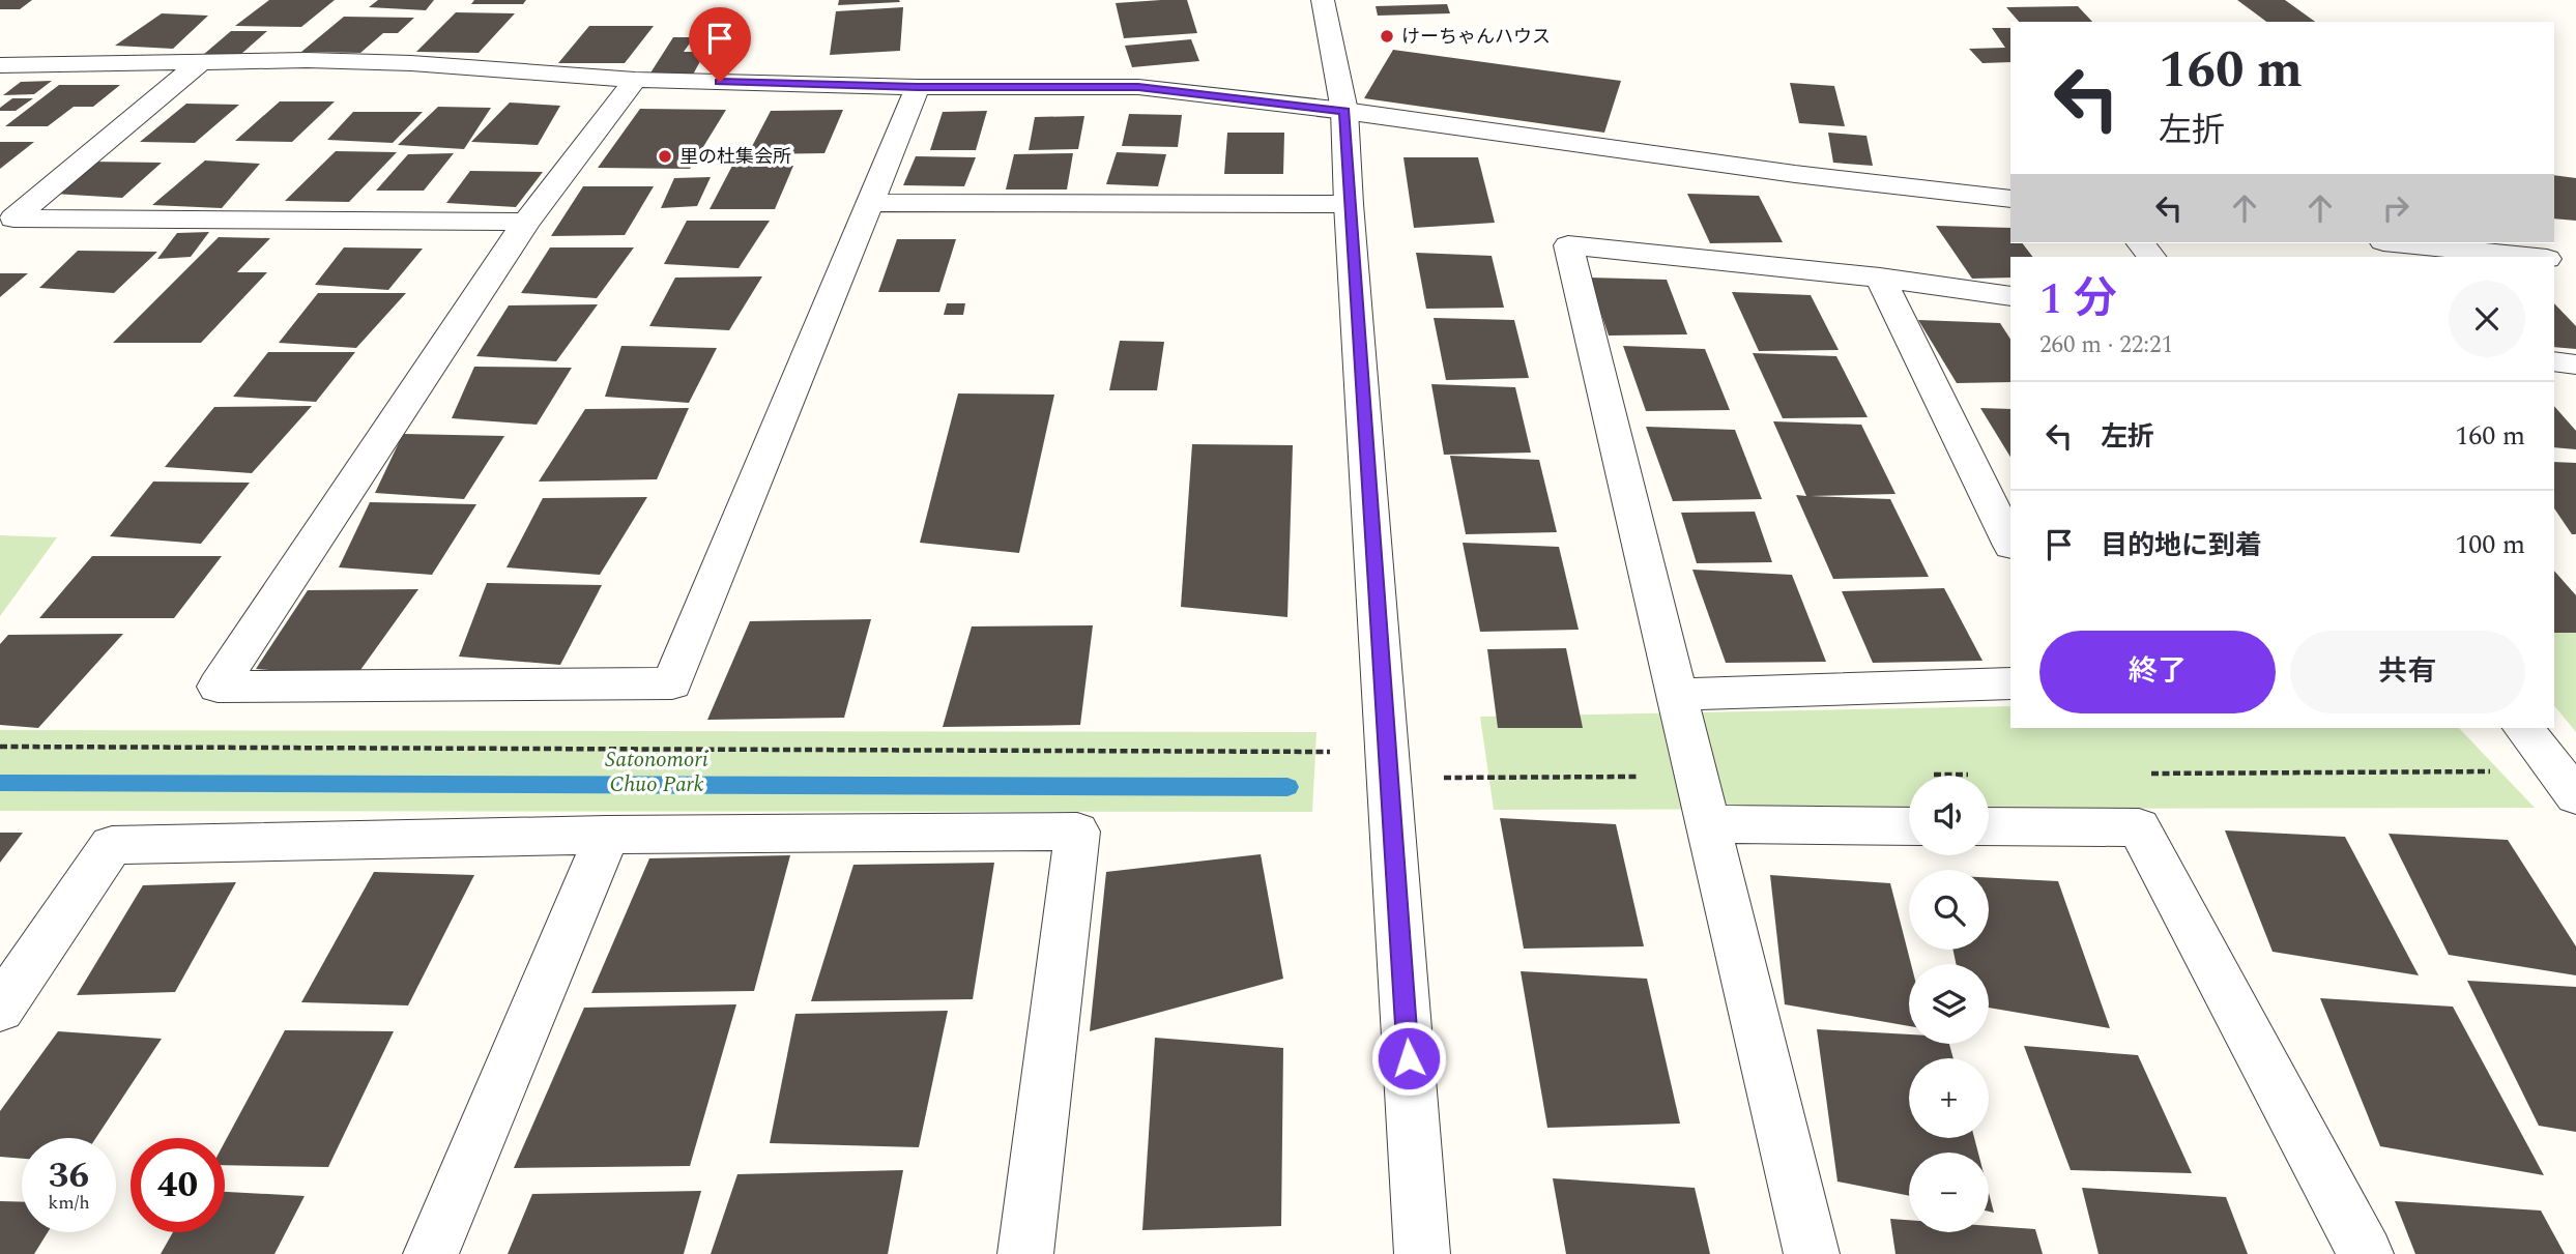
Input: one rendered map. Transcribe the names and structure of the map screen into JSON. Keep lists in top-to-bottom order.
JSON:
{
  "parks": ["Satonomori Chuo Park"],
  "places": ["けーちゃんハウス", "里の杜集会所"],
  "page": {
    "turn": ["160 m", "左折"],
    "heading": ["1 分", "260 m · 22:21"],
    "list": [
      {
        "name": "左折",
        "value": "160 m"
      },
      {
        "name": "目的地に到着",
        "value": "100 m"
      }
    ],
    "buttons": ["終了", "共有"],
    "map_buttons": ["+", "−"],
    "speed": "36 km/h",
    "limit": "40"
  }
}
